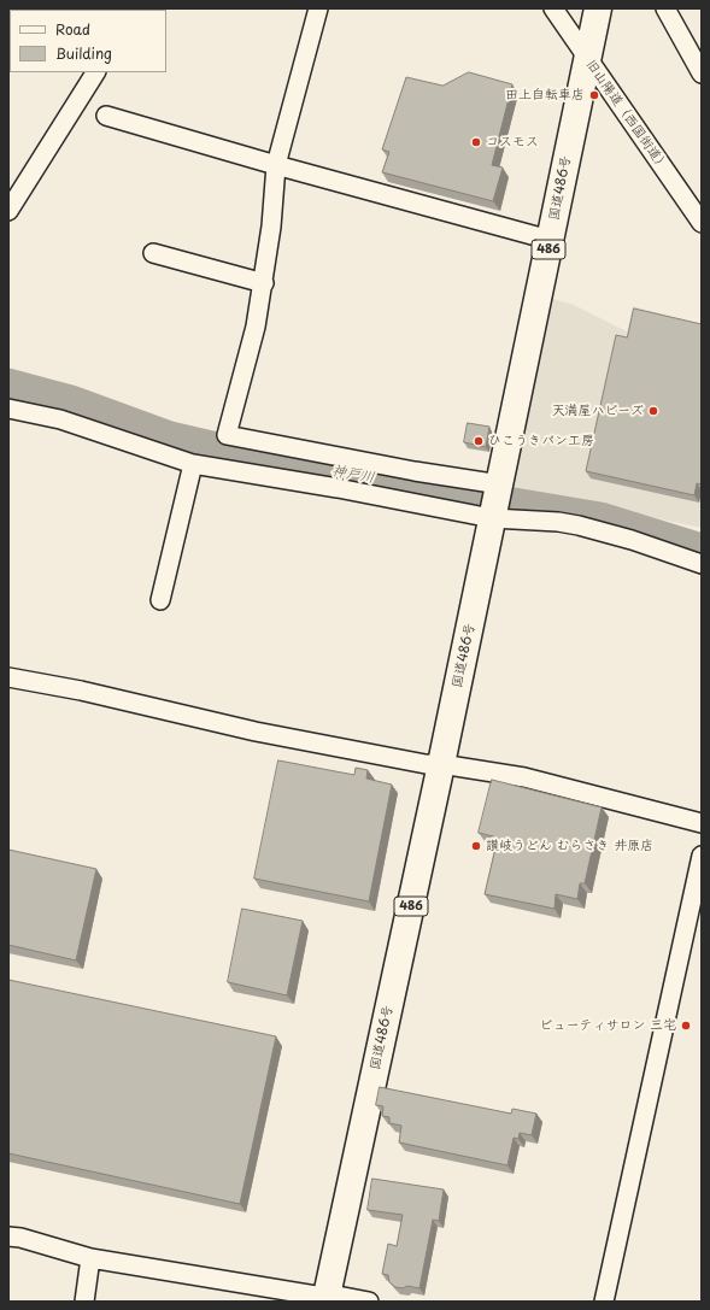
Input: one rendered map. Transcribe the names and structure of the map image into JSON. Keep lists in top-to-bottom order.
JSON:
{
  "streets": {
    "highway": ["国道486号", "486"],
    "street": ["旧山陽道（西国街道）"]
  },
  "crossings": [
    ["旧山陽道（西国街道）", "国道486号"]
  ],
  "water": ["神戸川"],
  "places": [
    "田上自転車店",
    "コスモス",
    "天満屋ハピーズ",
    "ひこうきパン工房",
    "讃岐うどん むらさき 井原店",
    "ビューティサロン 三宅"
  ],
  "legend": ["Road", "Building"]
}
